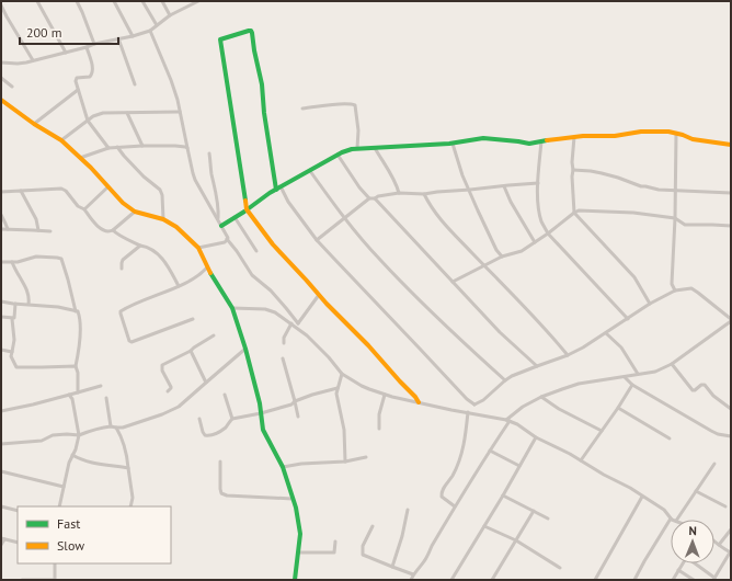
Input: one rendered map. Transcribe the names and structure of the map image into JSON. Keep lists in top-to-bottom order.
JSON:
{
  "legend": ["Fast", "Slow"],
  "scale_bar": "200 m",
  "north": "top"
}
